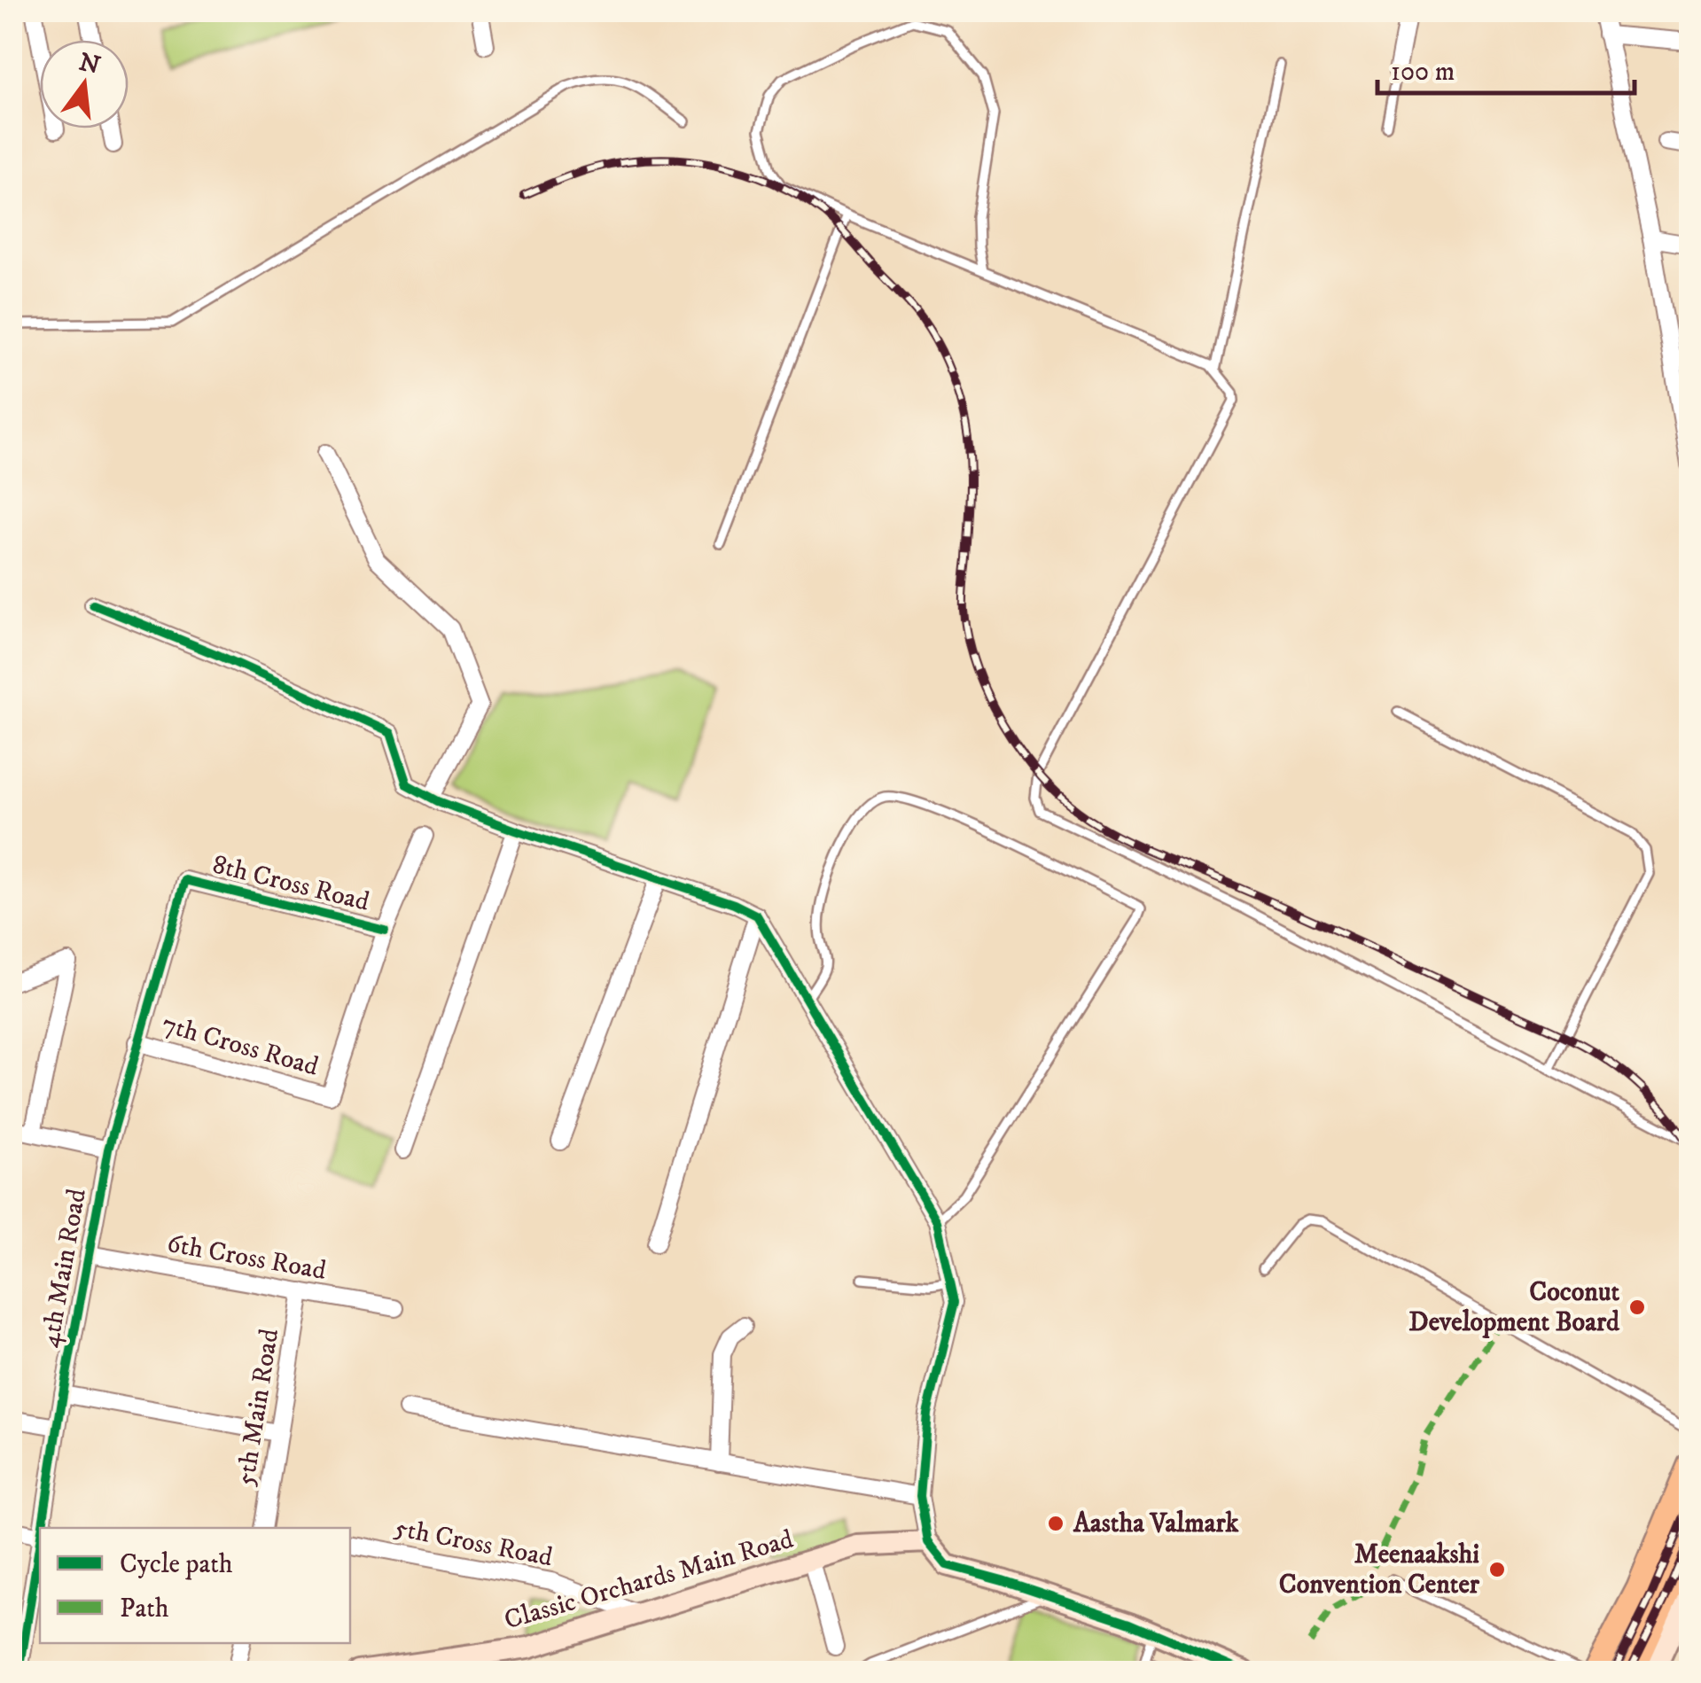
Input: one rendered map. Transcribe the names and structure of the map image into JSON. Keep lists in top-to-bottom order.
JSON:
{
  "streets": {
    "street": [
      "8th Cross Road",
      "7th Cross Road",
      "6th Cross Road",
      "4th Main Road",
      "5th Main Road",
      "5th Cross Road",
      "Classic Orchards Main Road"
    ]
  },
  "crossings": [
    ["8th Cross Road", "7th Cross Road"],
    ["8th Cross Road", "4th Main Road"],
    ["7th Cross Road", "4th Main Road"],
    ["6th Cross Road", "4th Main Road"],
    ["6th Cross Road", "5th Main Road"],
    ["5th Cross Road", "Classic Orchards Main Road"]
  ],
  "places": ["Coconut Development Board", "Aastha Valmark", "Meenaakshi Convention Center"],
  "legend": ["Cycle path", "Path"],
  "scale_bar": "100 m",
  "north": "top"
}
